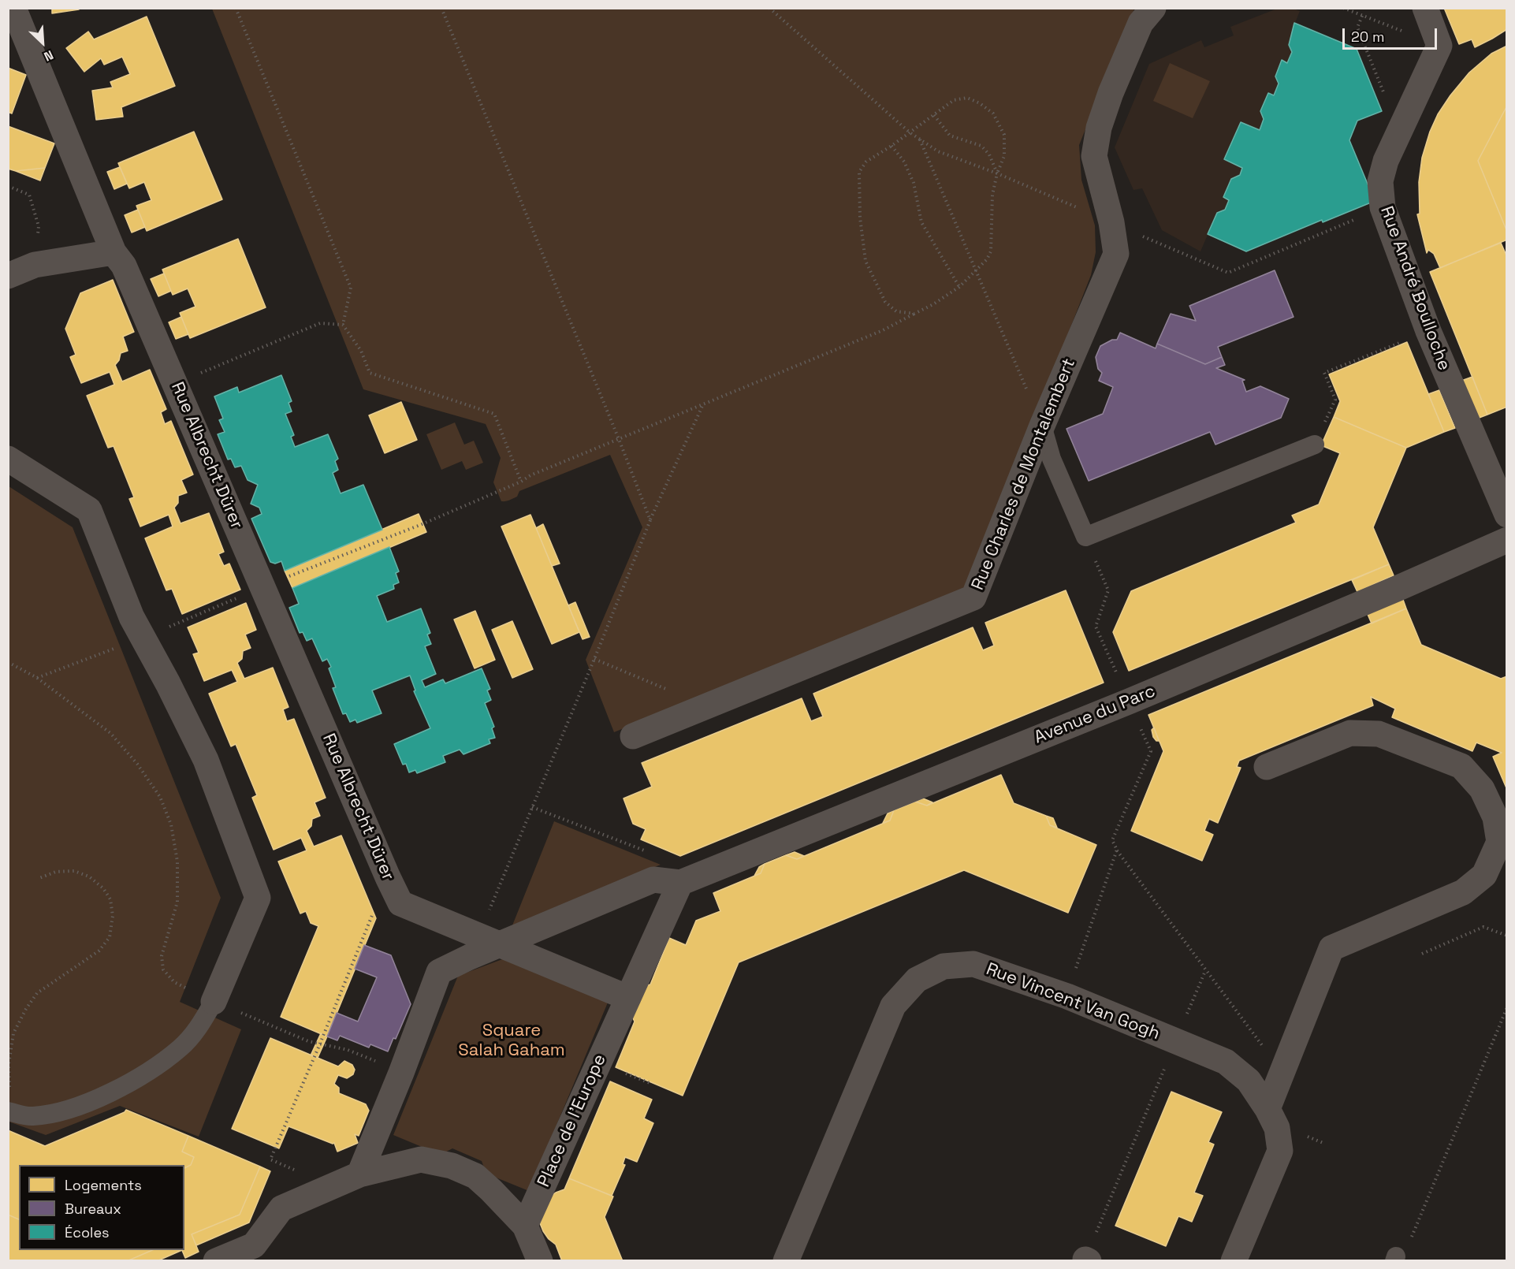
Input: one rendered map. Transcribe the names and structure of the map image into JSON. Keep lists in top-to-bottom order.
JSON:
{
  "streets": {
    "street": [
      "Rue André Boulloche",
      "Rue Albrecht Dürer",
      "Rue Charles de Montalembert",
      "Avenue du Parc",
      "Rue Vincent Van Gogh",
      "Place de l'Europe"
    ]
  },
  "crossings": [
    ["Avenue du Parc", "Place de l'Europe"]
  ],
  "parks": ["Square Salah Gaham"],
  "legend": ["Logements", "Bureaux", "Écoles"],
  "scale_bar": "20 m",
  "north": "bottom right"
}
